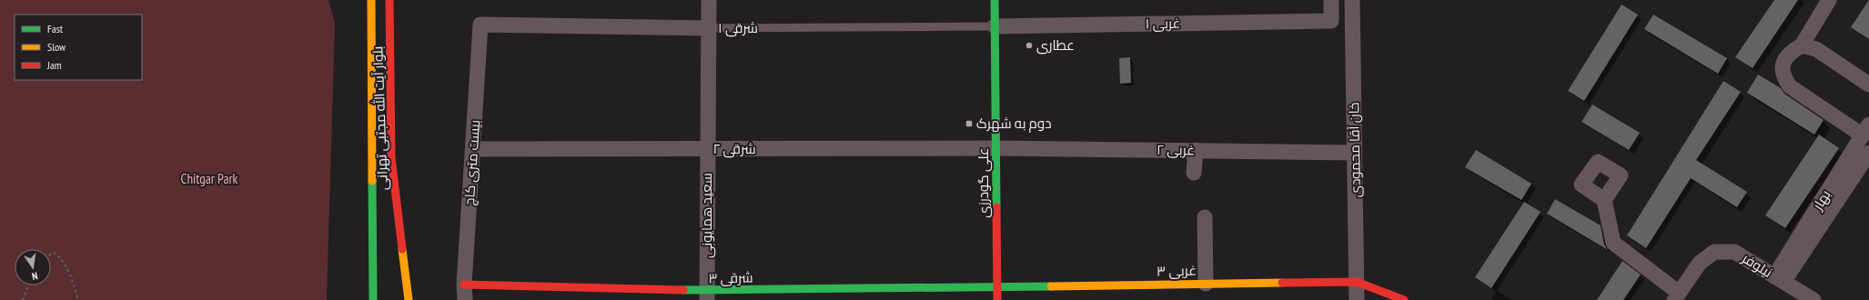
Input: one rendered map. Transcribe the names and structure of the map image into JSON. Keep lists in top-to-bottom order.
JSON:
{
  "streets": {
    "street": [
      "۱ غربی",
      "۱ شرقی",
      "بلوار آیت الله مجتبی تهرانی",
      "۲ شرقی",
      "۲ غربی",
      "خان آقا محمودی",
      "بیست متری کاج",
      "علی گودرزی",
      "بهار",
      "سعید همایونی",
      "نیلوفر",
      "۳ غربی",
      "۳ شرقی"
    ]
  },
  "crossings": [
    ["۱ غربی", "۱ شرقی"],
    ["۱ غربی", "علی گودرزی"],
    ["۱ شرقی", "بیست متری کاج"],
    ["۱ شرقی", "علی گودرزی"],
    ["۱ شرقی", "سعید همایونی"],
    ["۲ شرقی", "۲ غربی"],
    ["۲ شرقی", "بیست متری کاج"],
    ["۲ شرقی", "علی گودرزی"],
    ["۲ شرقی", "سعید همایونی"],
    ["۲ غربی", "خان آقا محمودی"],
    ["۲ غربی", "علی گودرزی"],
    ["خان آقا محمودی", "۳ غربی"],
    ["بیست متری کاج", "۳ شرقی"],
    ["علی گودرزی", "۳ غربی"],
    ["علی گودرزی", "۳ شرقی"],
    ["بهار", "نیلوفر"],
    ["سعید همایونی", "۳ شرقی"],
    ["۳ غربی", "۳ شرقی"]
  ],
  "parks": ["Chitgar Park"],
  "places": {
    "other": ["عطاری"],
    "transit": ["دوم به شهرک"]
  },
  "legend": ["Fast", "Slow", "Jam"],
  "north": "bottom"
}
